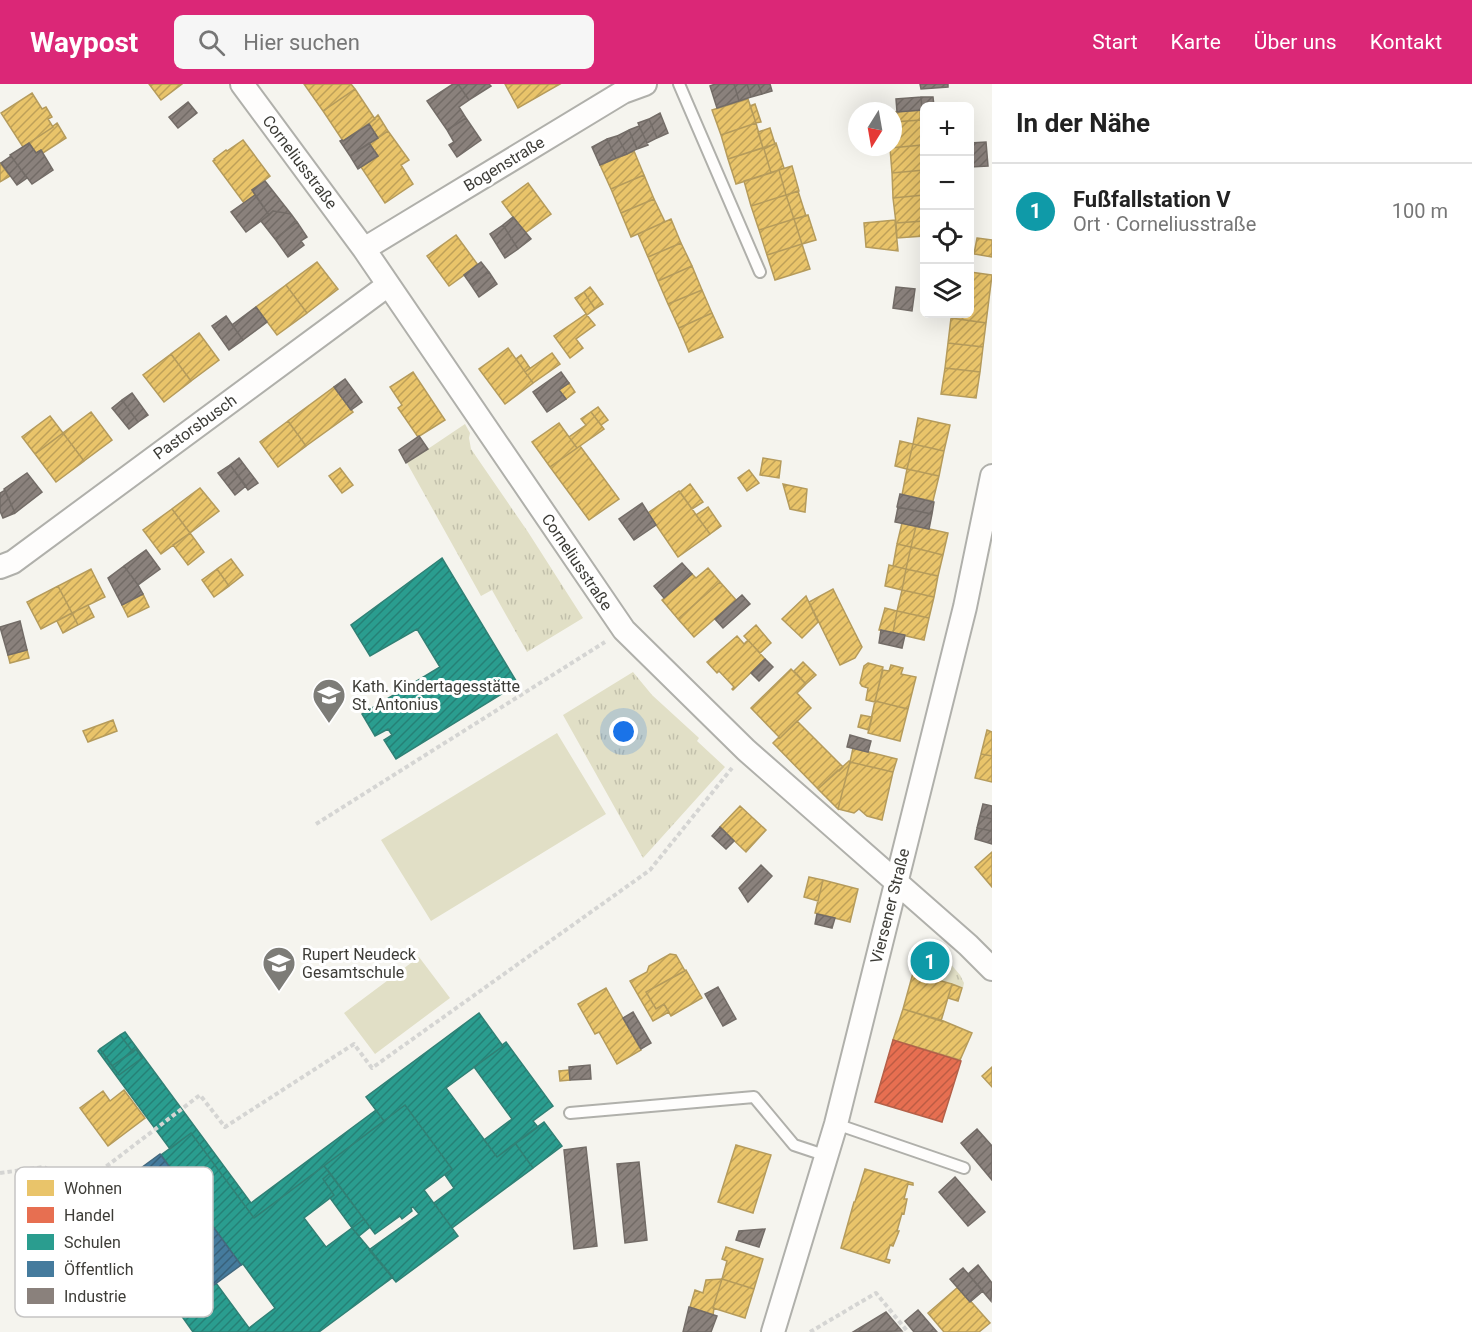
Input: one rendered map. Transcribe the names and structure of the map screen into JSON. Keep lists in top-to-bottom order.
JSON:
{
  "streets": {
    "street": [
      "Corneliusstraße",
      "Bogenstraße",
      "Pastorsbusch",
      "Viersener Straße"
    ]
  },
  "crossings": [
    ["Corneliusstraße", "Bogenstraße"],
    ["Corneliusstraße", "Pastorsbusch"],
    ["Corneliusstraße", "Viersener Straße"]
  ],
  "places": {
    "school or university": ["Kath. Kindertagesstätte St. Antonius", "Rupert Neudeck Gesamtschule"]
  },
  "legend": [
    "Wohnen",
    "Handel",
    "Schulen",
    "Öffentlich",
    "Industrie"
  ],
  "north": "bottom",
  "page": {
    "header": "Waypost",
    "search": "Hier suchen",
    "nav": [
      "Start",
      "Karte",
      "Über uns",
      "Kontakt"
    ],
    "heading": "In der Nähe",
    "map_buttons": ["+", "−"],
    "list": [
      {
        "mark": "1",
        "name": "Fußfallstation V",
        "note": "Ort · Corneliusstraße",
        "value": "100 m"
      }
    ],
    "pins": "1"
  }
}
